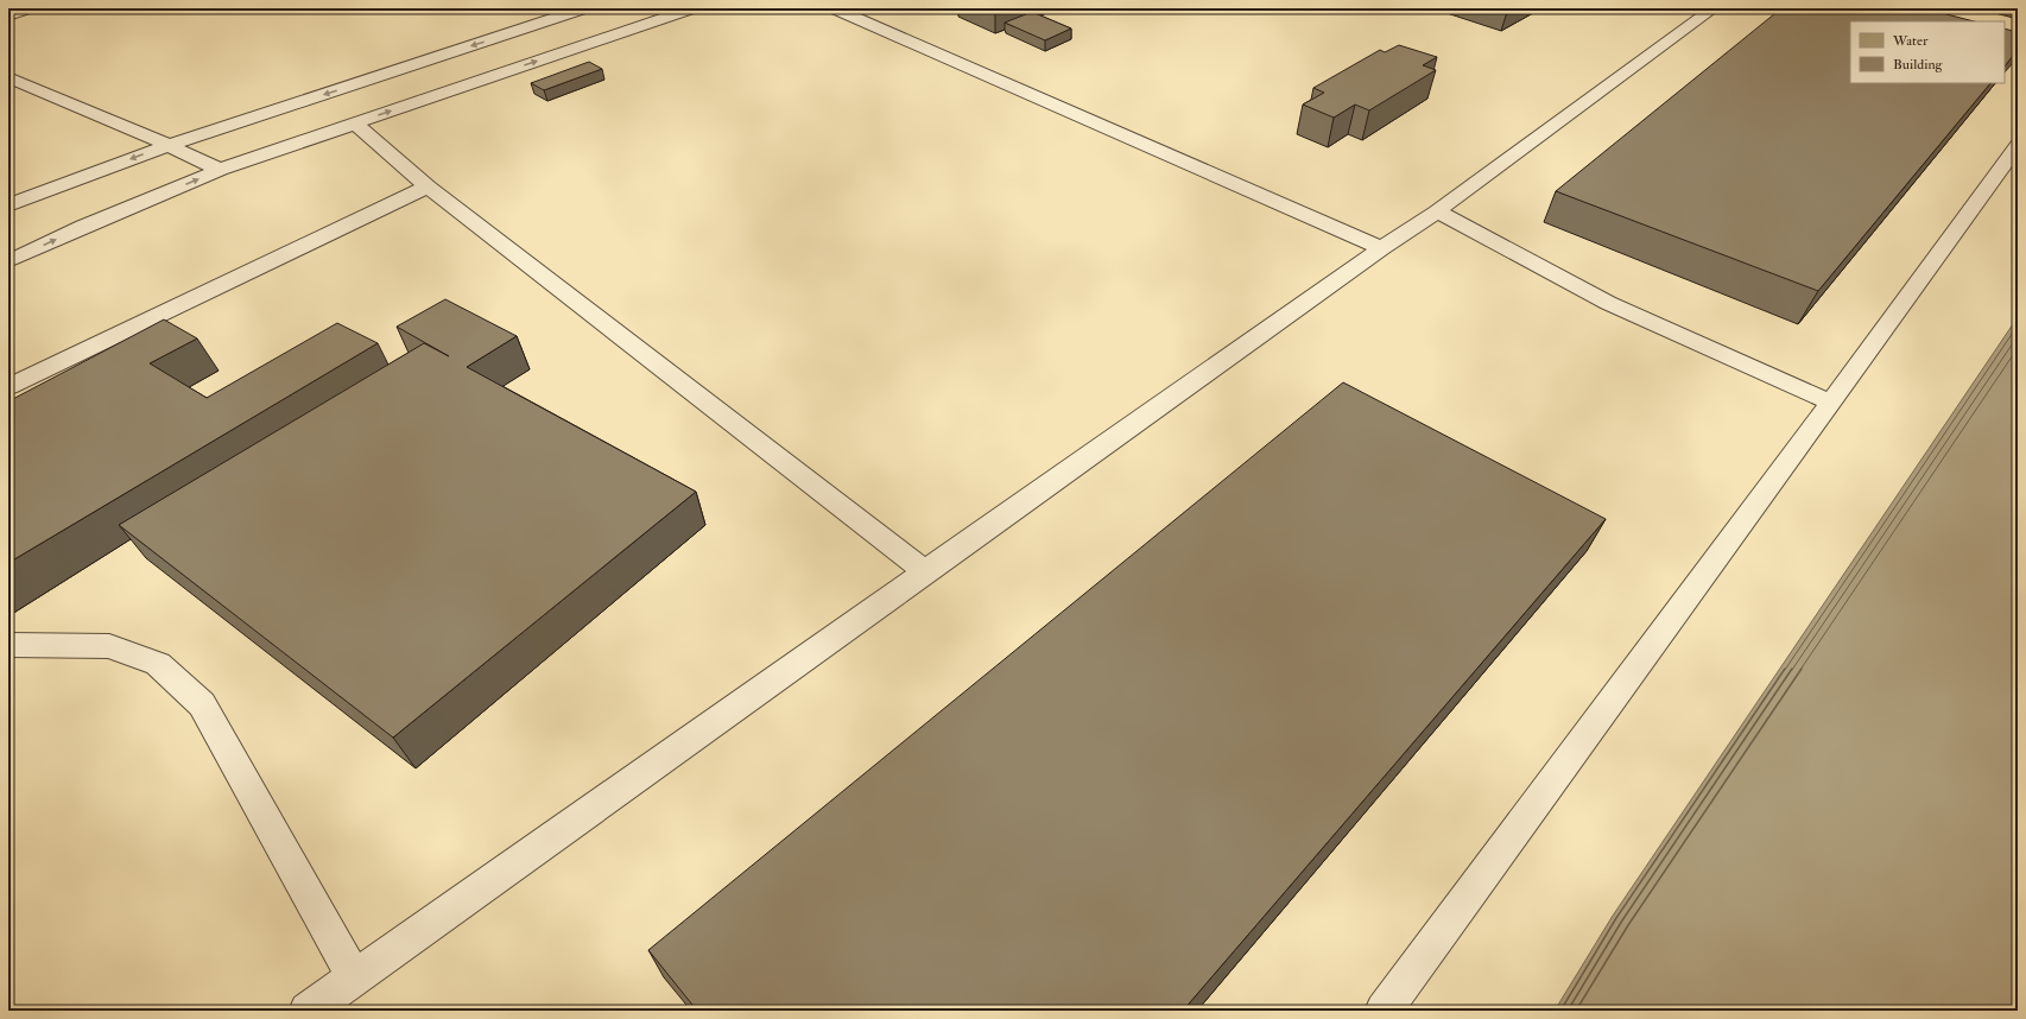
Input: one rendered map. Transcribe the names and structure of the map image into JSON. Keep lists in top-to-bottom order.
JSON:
{
  "legend": ["Water", "Building"]
}
